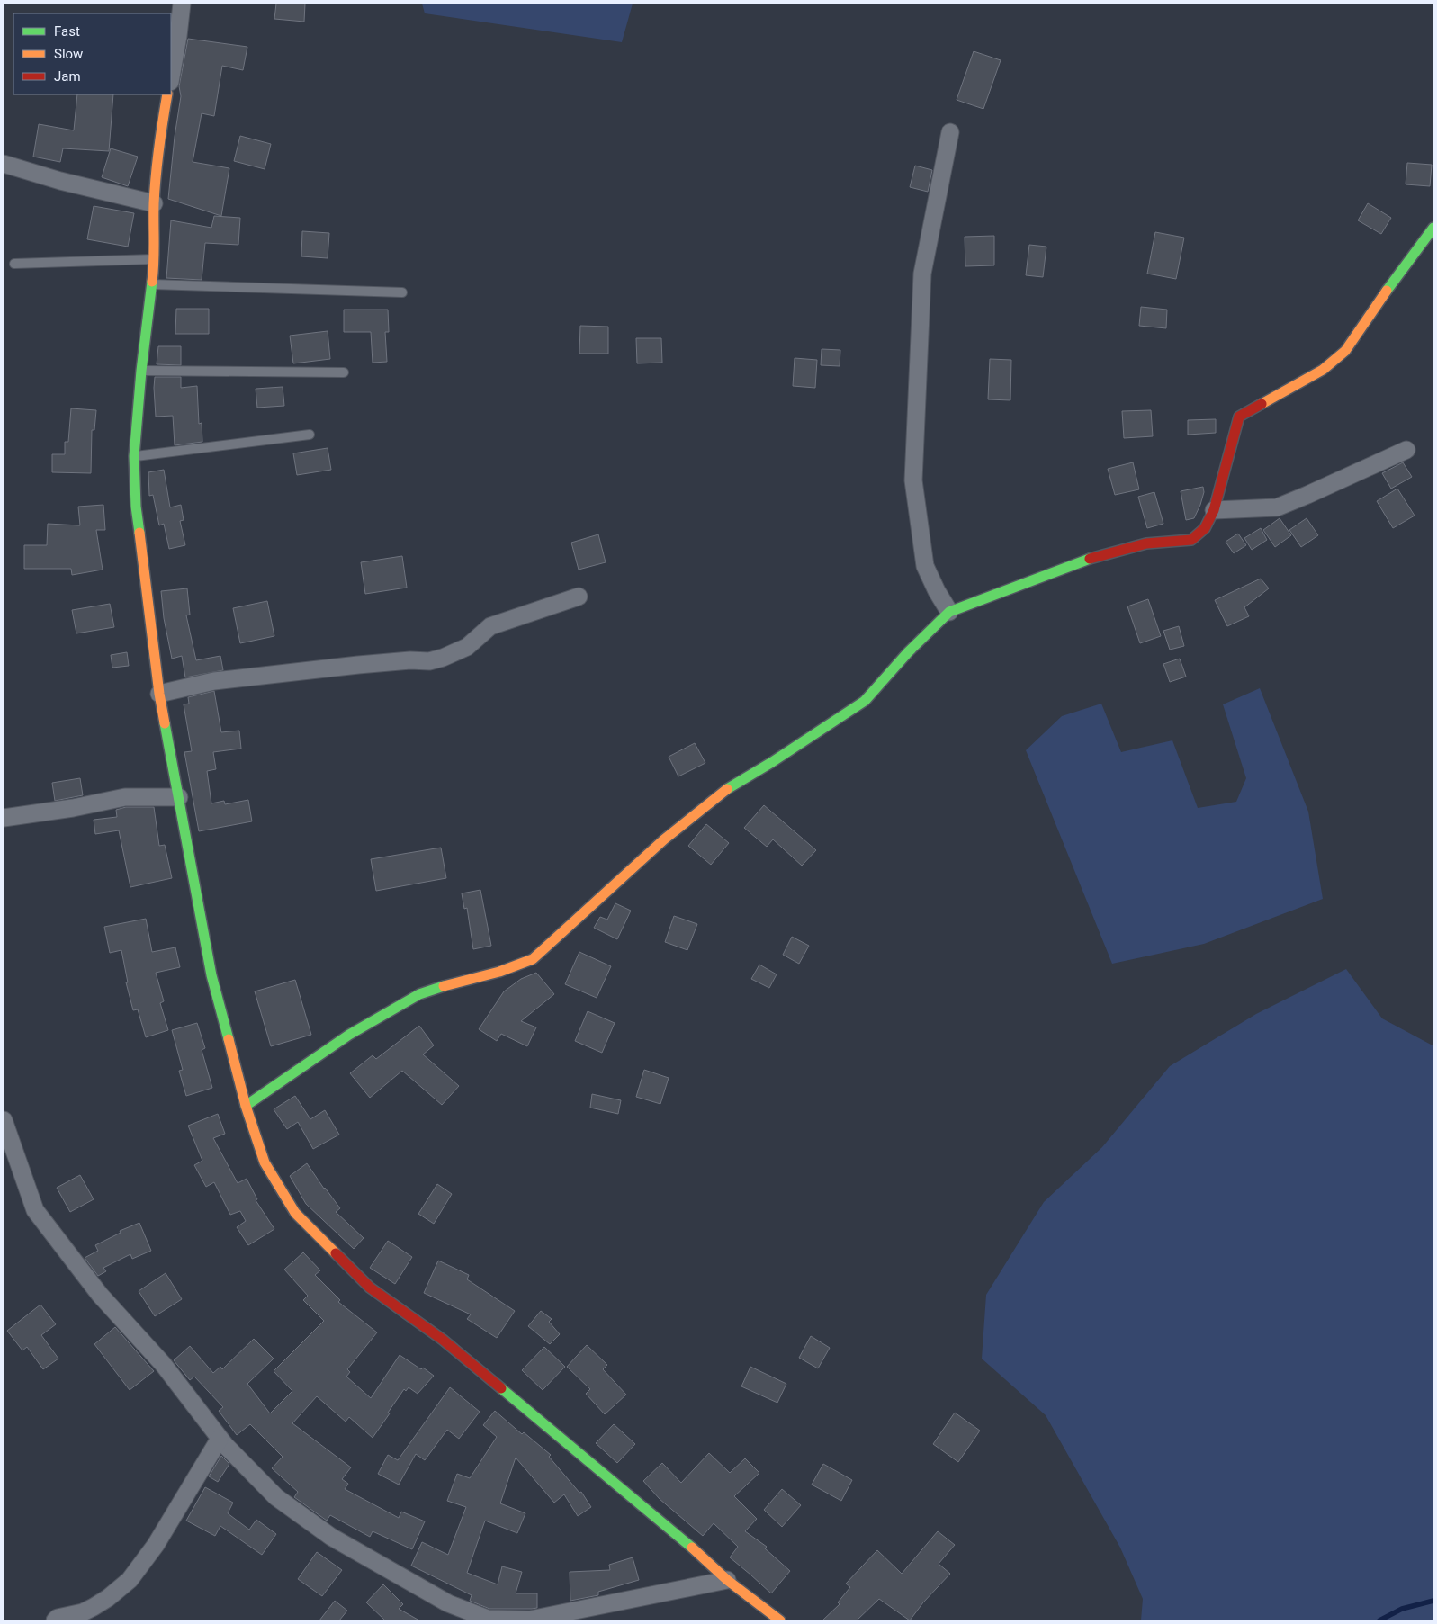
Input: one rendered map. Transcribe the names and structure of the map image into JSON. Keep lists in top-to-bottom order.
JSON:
{
  "legend": ["Fast", "Slow", "Jam"]
}
